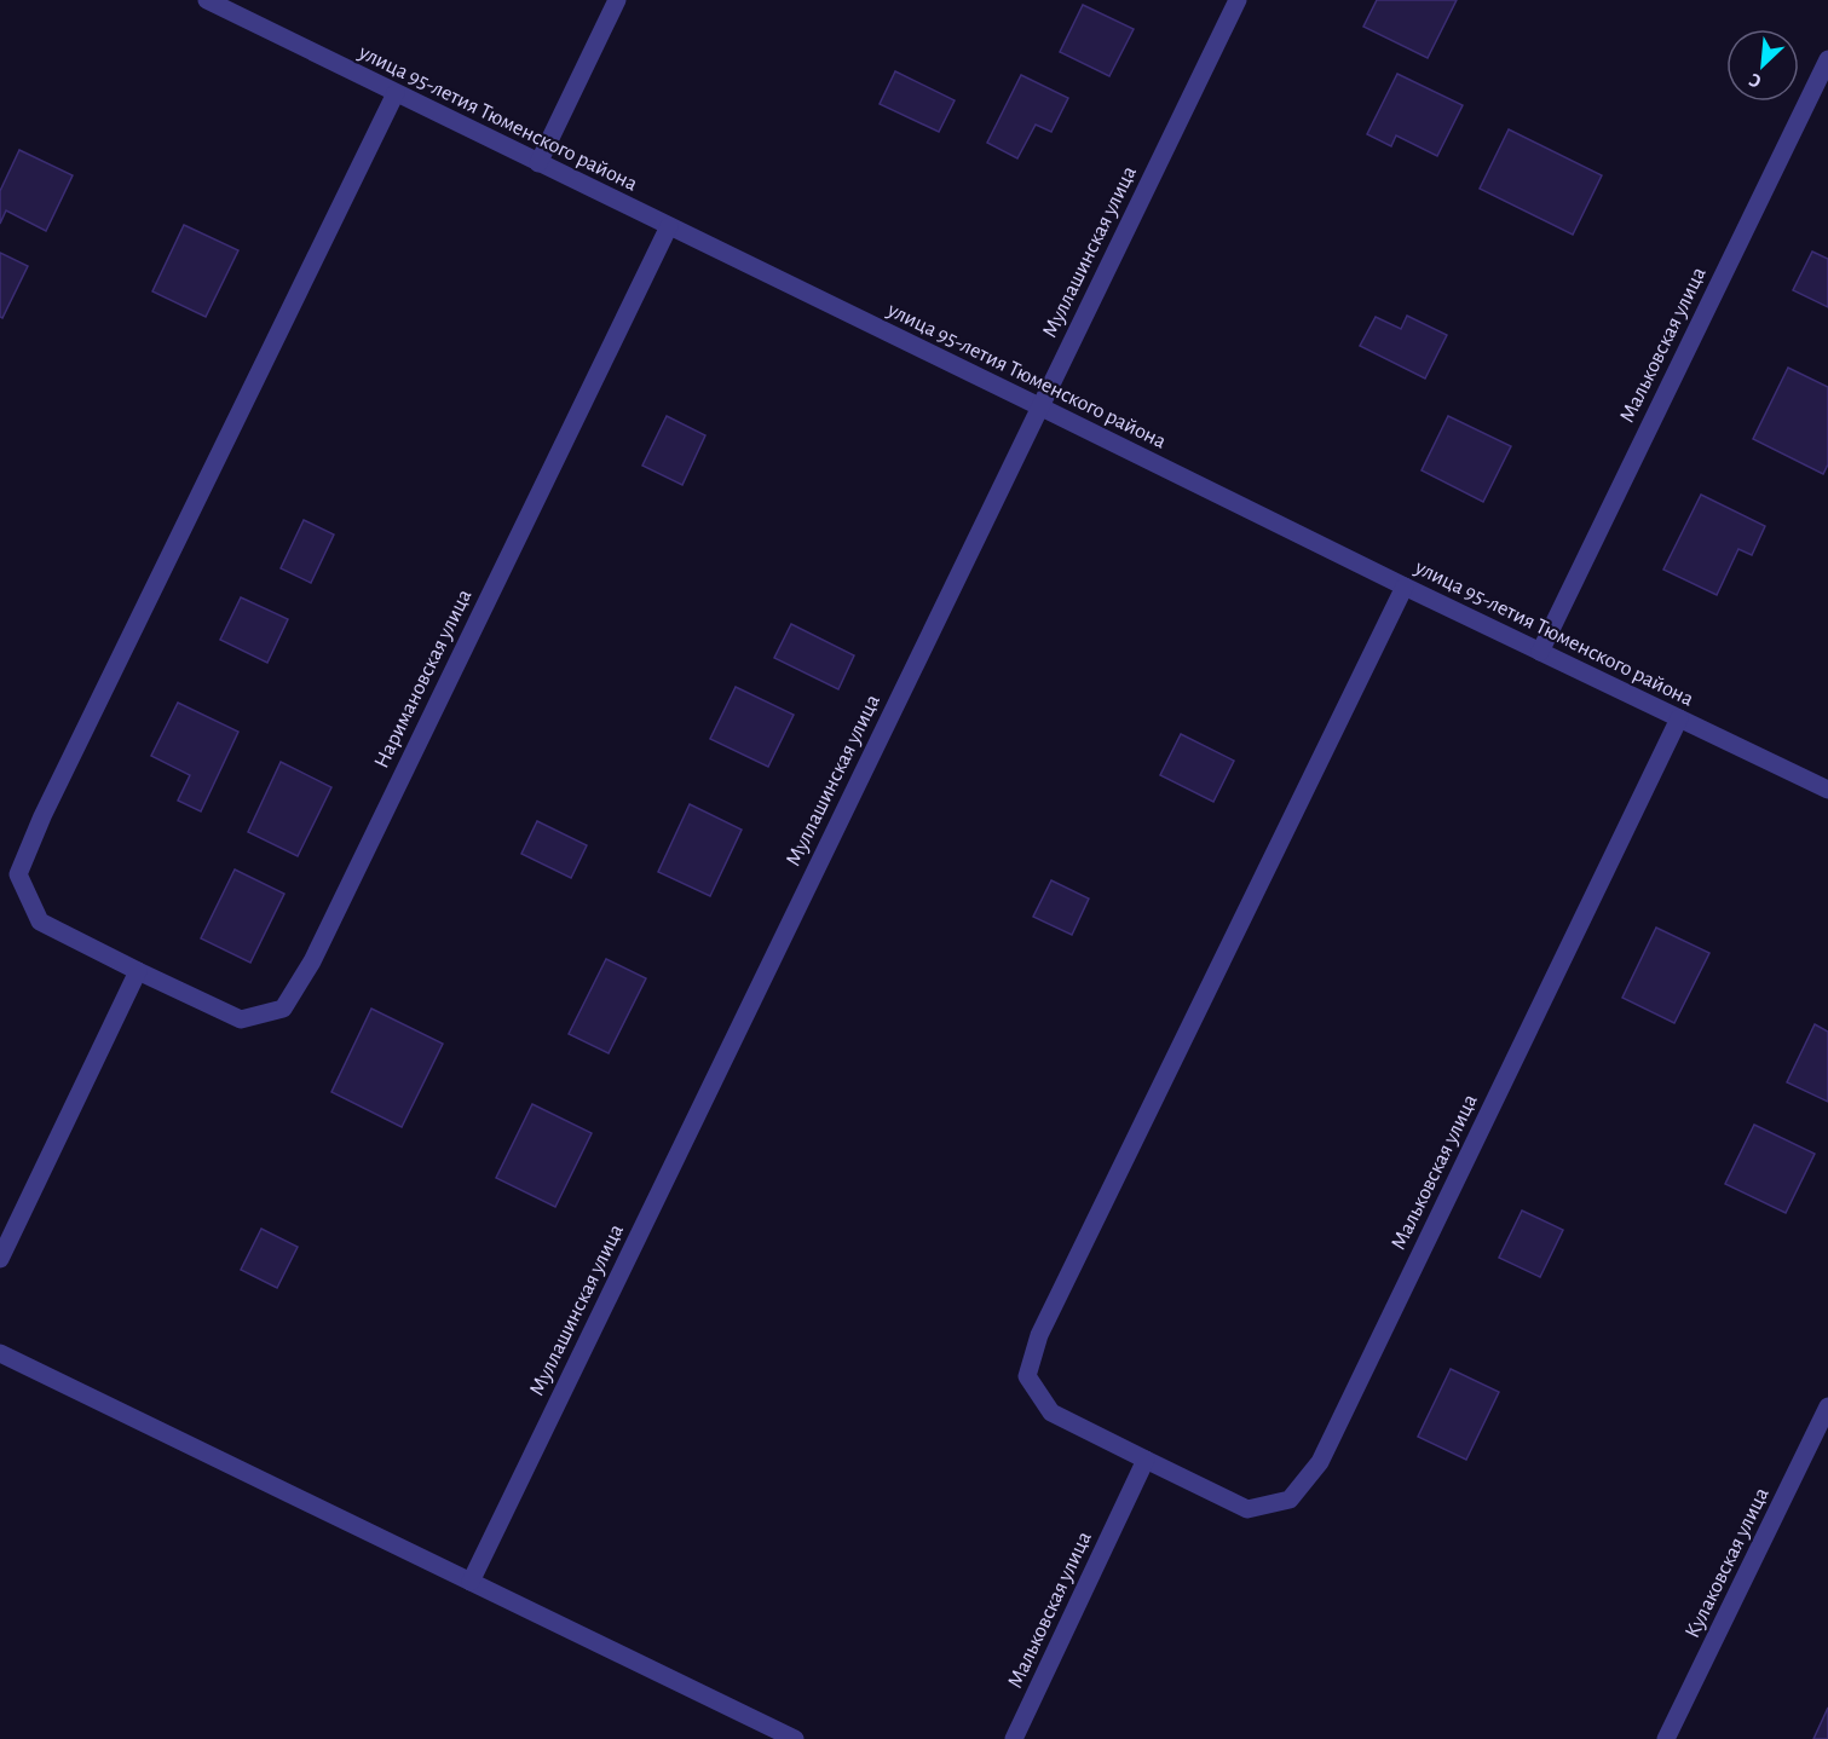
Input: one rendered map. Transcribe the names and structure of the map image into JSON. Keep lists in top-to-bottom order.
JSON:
{
  "streets": {
    "street": [
      "улица 95-летия Тюменского района",
      "Муллашинская улица",
      "Мальковская улица",
      "Наримановская улица",
      "Кулаковская улица"
    ]
  },
  "crossings": [
    ["улица 95-летия Тюменского района", "Муллашинская улица"],
    ["улица 95-летия Тюменского района", "Мальковская улица"],
    ["улица 95-летия Тюменского района", "Наримановская улица"]
  ],
  "north": "bottom left"
}
